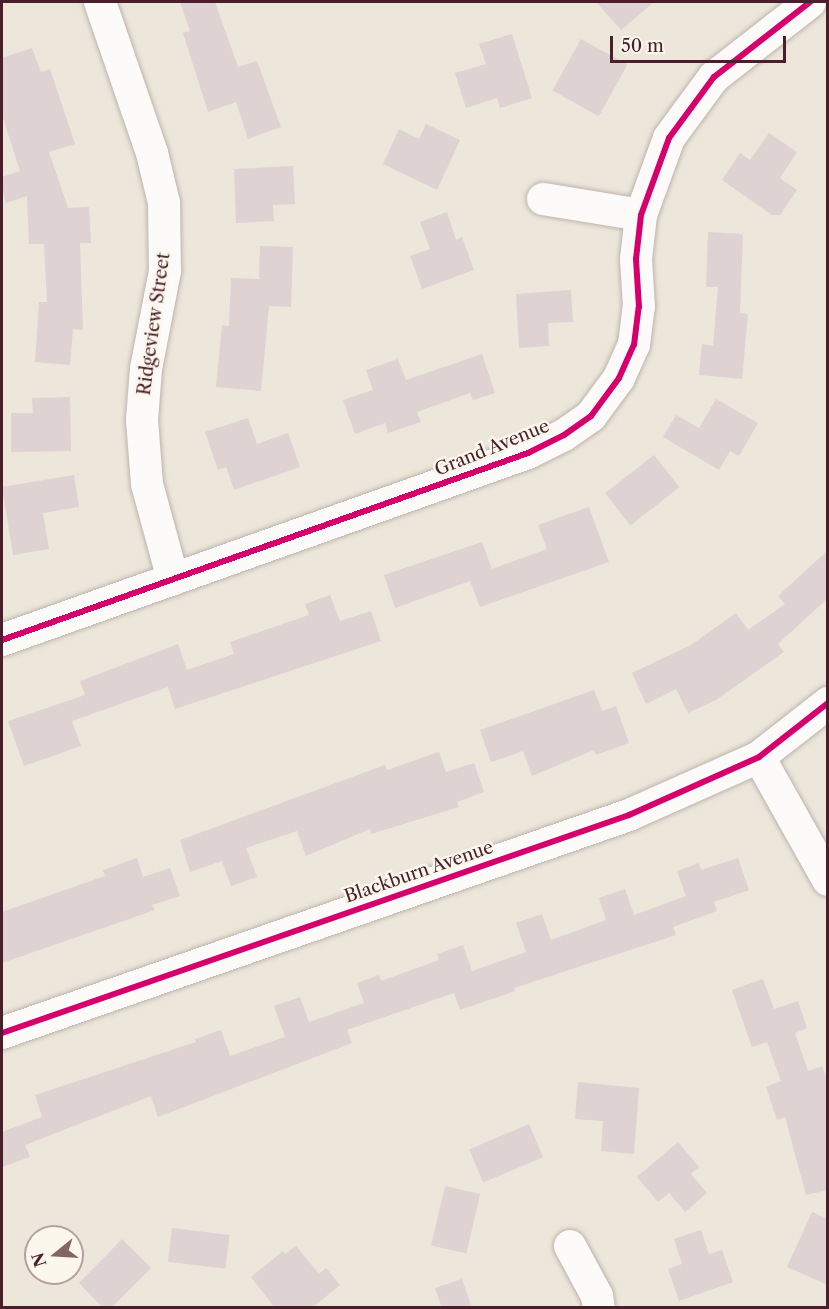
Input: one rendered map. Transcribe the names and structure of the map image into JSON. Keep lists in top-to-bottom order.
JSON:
{
  "streets": {
    "street": ["Ridgeview Street", "Grand Avenue", "Blackburn Avenue"]
  },
  "crossings": [
    ["Ridgeview Street", "Grand Avenue"]
  ],
  "scale_bar": "50 m",
  "north": "left"
}
